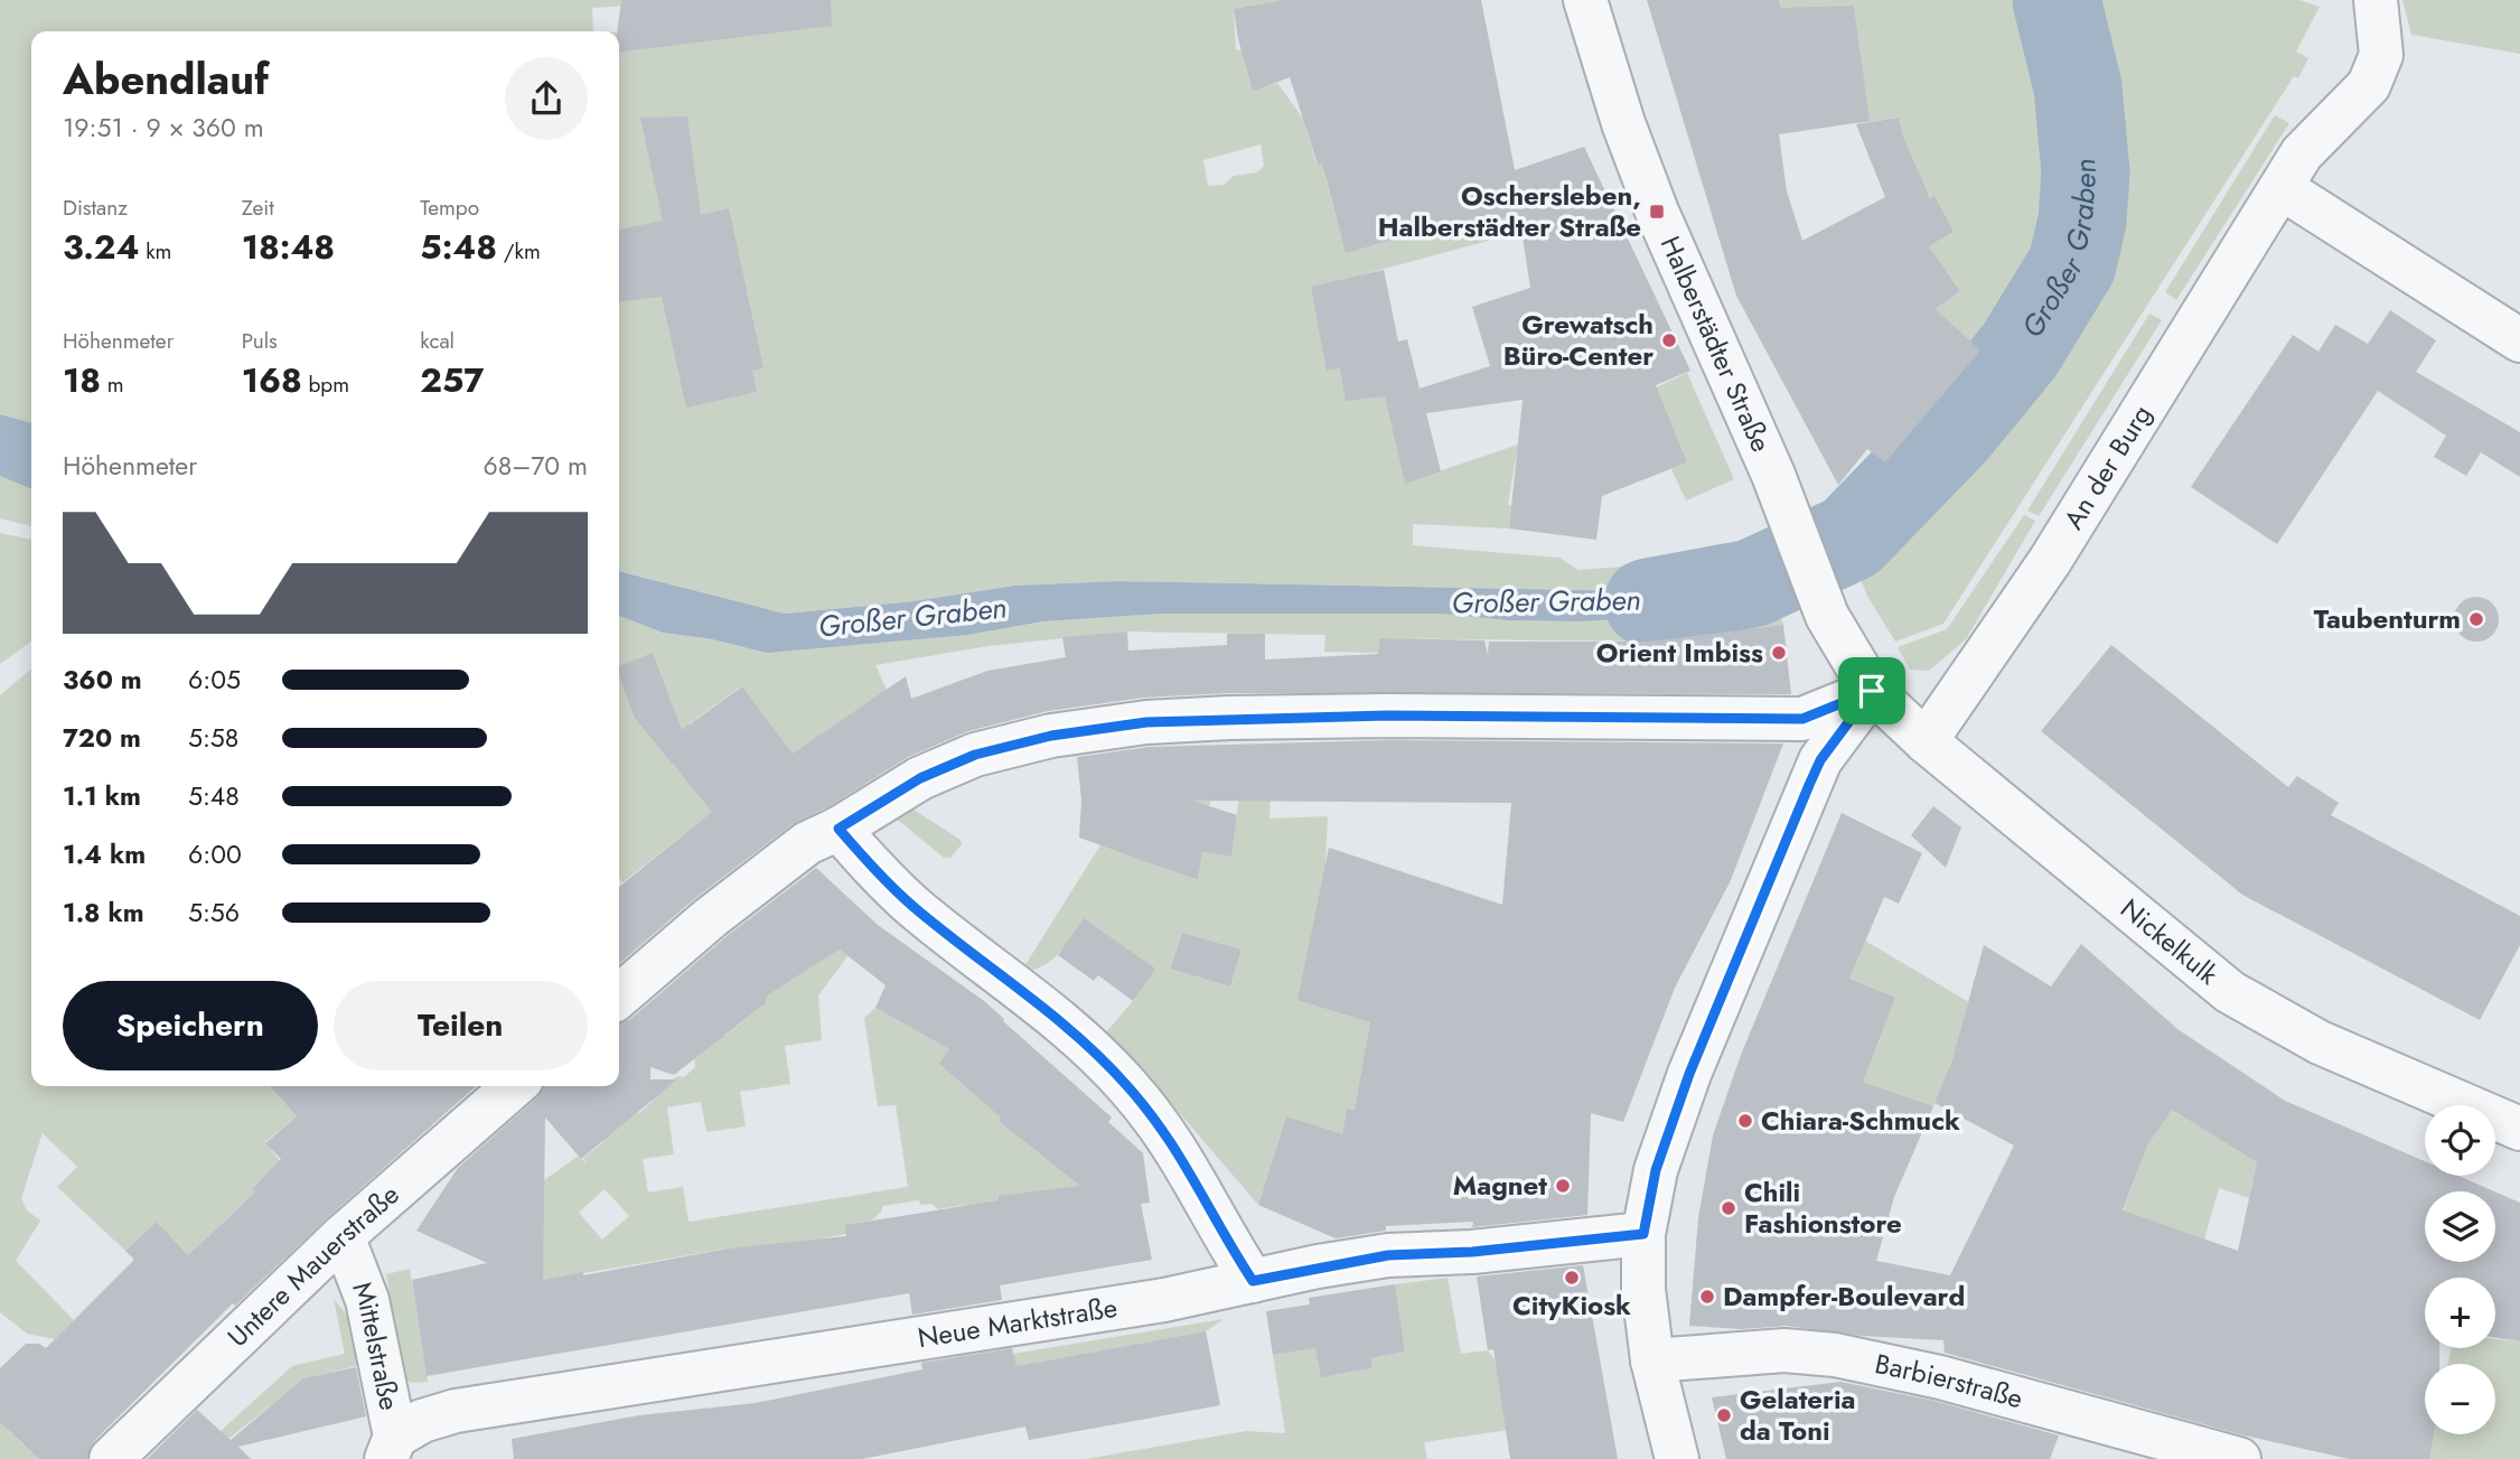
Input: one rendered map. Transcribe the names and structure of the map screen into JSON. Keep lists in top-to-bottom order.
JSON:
{
  "streets": {
    "street": [
      "Halberstädter Straße",
      "An der Burg",
      "Nickelkulk",
      "Untere Mauerstraße",
      "Neue Marktstraße",
      "Mittelstraße",
      "Barbierstraße"
    ]
  },
  "crossings": [
    ["Halberstädter Straße", "Nickelkulk"],
    ["An der Burg", "Nickelkulk"],
    ["Untere Mauerstraße", "Mittelstraße"],
    ["Neue Marktstraße", "Mittelstraße"]
  ],
  "water": ["Großer Graben"],
  "places": {
    "transit": ["Oschersleben, Halberstädter Straße"],
    "other": [
      "Grewatsch Büro-Center",
      "Taubenturm",
      "Orient Imbiss",
      "Chiara-Schmuck",
      "Magnet",
      "Chili Fashionstore",
      "CityKiosk",
      "Dampfer-Boulevard",
      "Gelateria da Toni"
    ]
  },
  "page": {
    "heading": ["Abendlauf", "19:51 · 9 × 360 m"],
    "stats": [
      ["Distanz", "3.24 km"],
      ["Zeit", "18:48"],
      ["Tempo", "5:48 /km"],
      ["Höhenmeter", "18 m"],
      ["Puls", "168 bpm"],
      ["kcal", "257"]
    ],
    "chart": ["Höhenmeter", "68–70 m"],
    "list": [
      {
        "name": "360 m",
        "note": "6:05"
      },
      {
        "name": "720 m",
        "note": "5:58"
      },
      {
        "name": "1.1 km",
        "note": "5:48"
      },
      {
        "name": "1.4 km",
        "note": "6:00"
      },
      {
        "name": "1.8 km",
        "note": "5:56"
      }
    ],
    "buttons": ["Speichern", "Teilen"],
    "map_buttons": ["+", "−"]
  }
}
